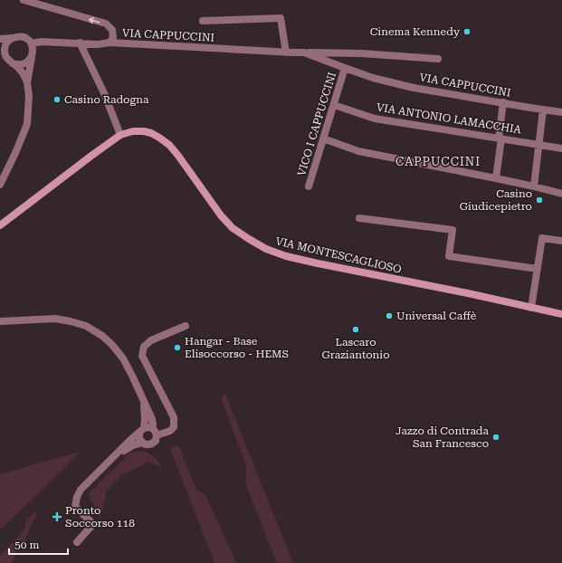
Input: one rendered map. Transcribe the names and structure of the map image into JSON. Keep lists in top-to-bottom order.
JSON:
{
  "streets": {
    "main road": ["VIA MONTESCAGLIOSO"],
    "street": ["VIA CAPPUCCINI", "VIA ANTONIO LAMACCHIA", "VICO I CAPPUCCINI"]
  },
  "crossings": [
    ["VIA CAPPUCCINI", "VICO I CAPPUCCINI"],
    ["VIA ANTONIO LAMACCHIA", "VICO I CAPPUCCINI"]
  ],
  "districts": ["CAPPUCCINI"],
  "places": {
    "other": [
      "Cinema Kennedy",
      "Casino Radogna",
      "Casino Giudicepietro",
      "Universal Caffè",
      "Lascaro Graziantonio",
      "Hangar - Base Elisoccorso - HEMS",
      "Jazzo di Contrada San Francesco"
    ],
    "health": ["Pronto Soccorso 118"]
  },
  "scale_bar": "50 m"
}
